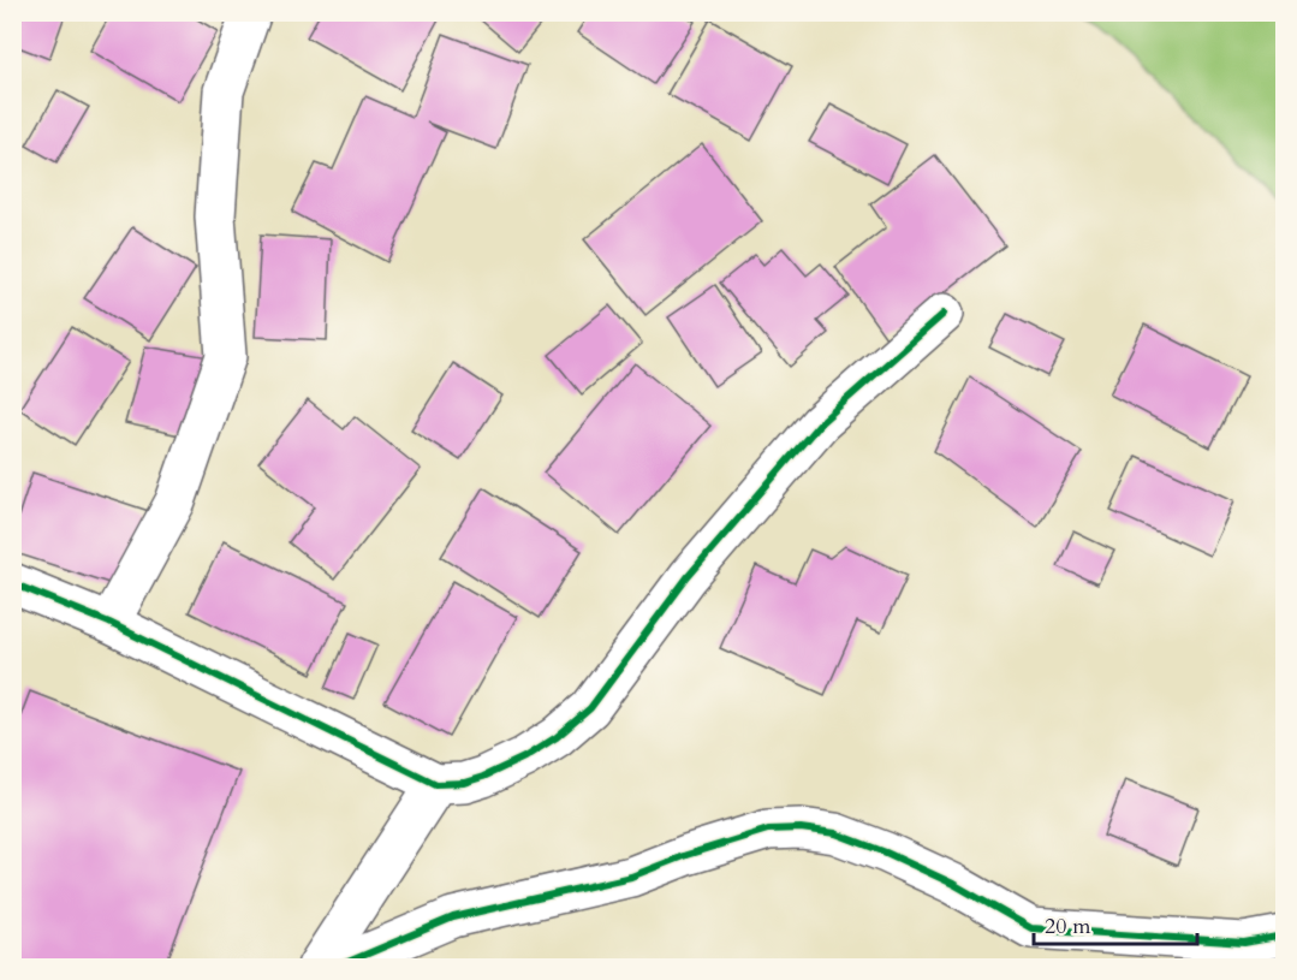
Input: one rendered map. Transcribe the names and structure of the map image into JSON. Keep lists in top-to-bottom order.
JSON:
{
  "scale_bar": "20 m"
}
